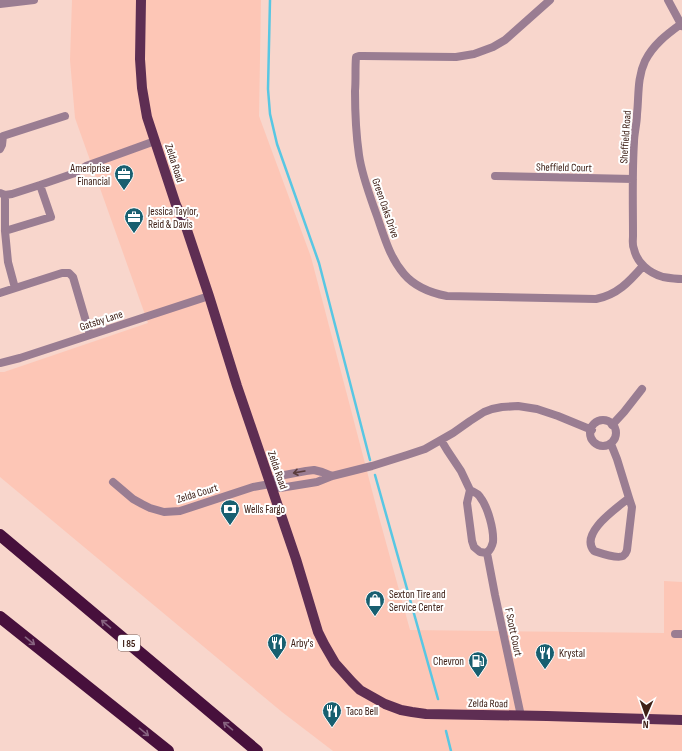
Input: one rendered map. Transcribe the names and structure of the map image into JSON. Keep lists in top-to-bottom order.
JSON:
{
  "streets": {
    "highway": ["I 85"],
    "main road": ["Zelda Road"],
    "street": [
      "Sheffield Road",
      "Sheffield Court",
      "Green Oaks Drive",
      "Gatsby Lane",
      "Zelda Court",
      "F Scott Court"
    ]
  },
  "crossings": [
    ["Sheffield Road", "Sheffield Court"],
    ["Sheffield Road", "Green Oaks Drive"],
    ["Zelda Road", "Gatsby Lane"],
    ["Zelda Road", "Zelda Court"],
    ["Zelda Road", "F Scott Court"]
  ],
  "places": {
    "office": ["Ameriprise Financial", "Jessica Taylor, Reid & Davis"],
    "bank": ["Wells Fargo"],
    "shop": ["Sexton Tire and Service Center"],
    "restaurant": ["Arby's", "Krystal", "Taco Bell"],
    "fuel station": ["Chevron"]
  },
  "north": "bottom"
}
